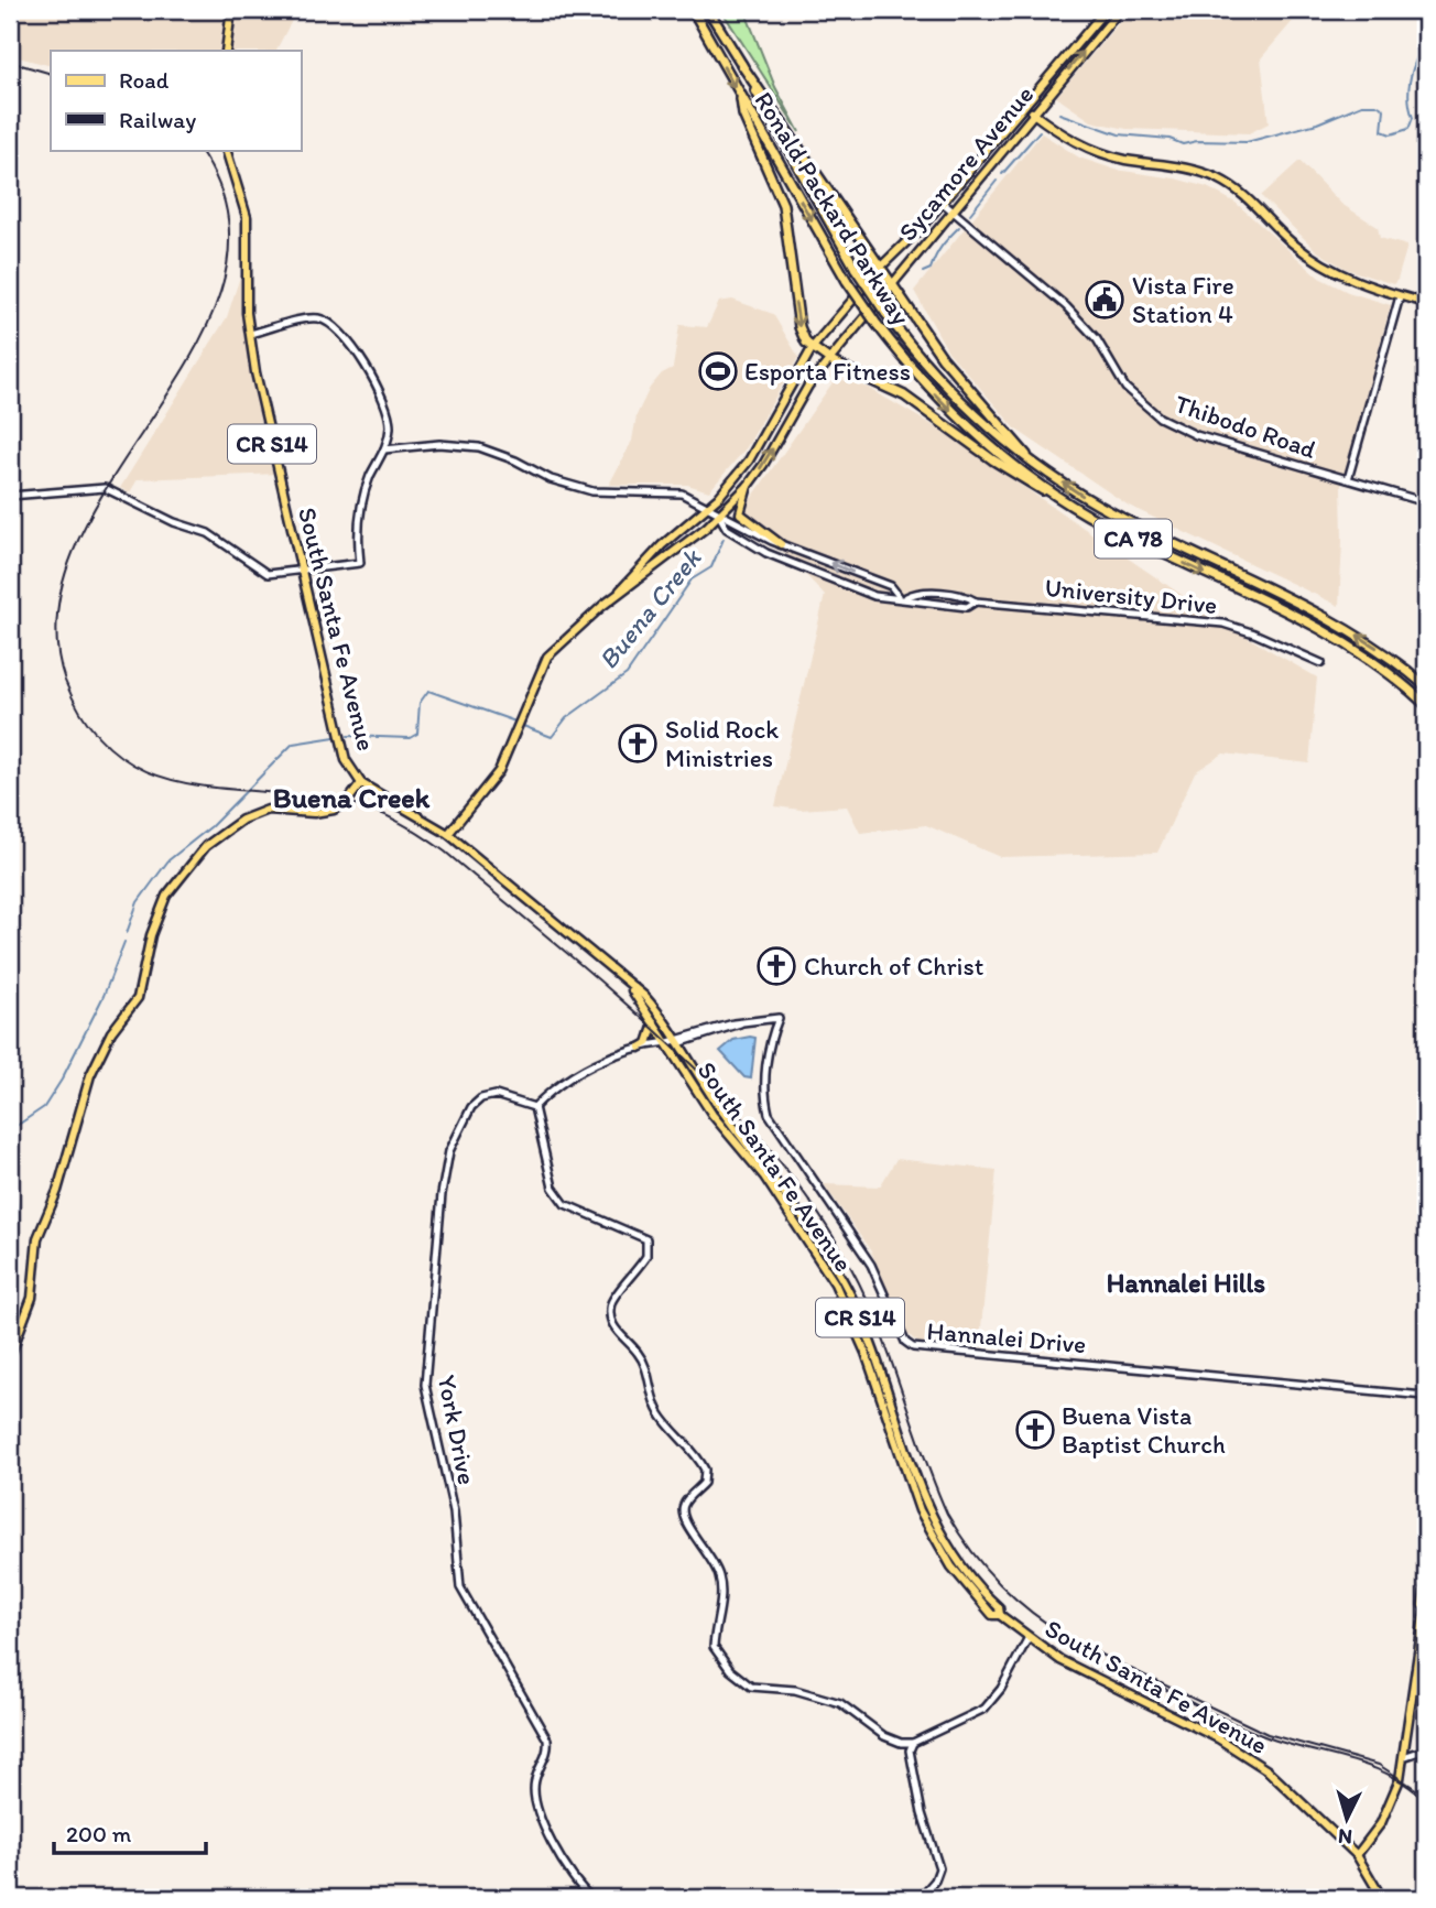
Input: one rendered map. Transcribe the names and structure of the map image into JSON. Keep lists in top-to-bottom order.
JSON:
{
  "streets": {
    "highway": ["Ronald Packard Parkway", "CA 78"],
    "main road": ["Sycamore Avenue", "CR S14", "South Santa Fe Avenue"],
    "street": [
      "Thibodo Road",
      "University Drive",
      "Hannalei Drive",
      "York Drive"
    ]
  },
  "crossings": [
    ["Sycamore Avenue", "Thibodo Road"],
    ["Sycamore Avenue", "University Drive"],
    ["South Santa Fe Avenue", "Hannalei Drive"]
  ],
  "districts": ["Buena Creek", "Hannalei Hills"],
  "water": ["Buena Creek"],
  "places": {
    "public building": ["Vista Fire Station 4"],
    "sports": ["Esporta Fitness"],
    "church": ["Solid Rock Ministries", "Church of Christ", "Buena Vista Baptist Church"]
  },
  "legend": ["Road", "Railway"],
  "scale_bar": "200 m",
  "north": "bottom"
}
